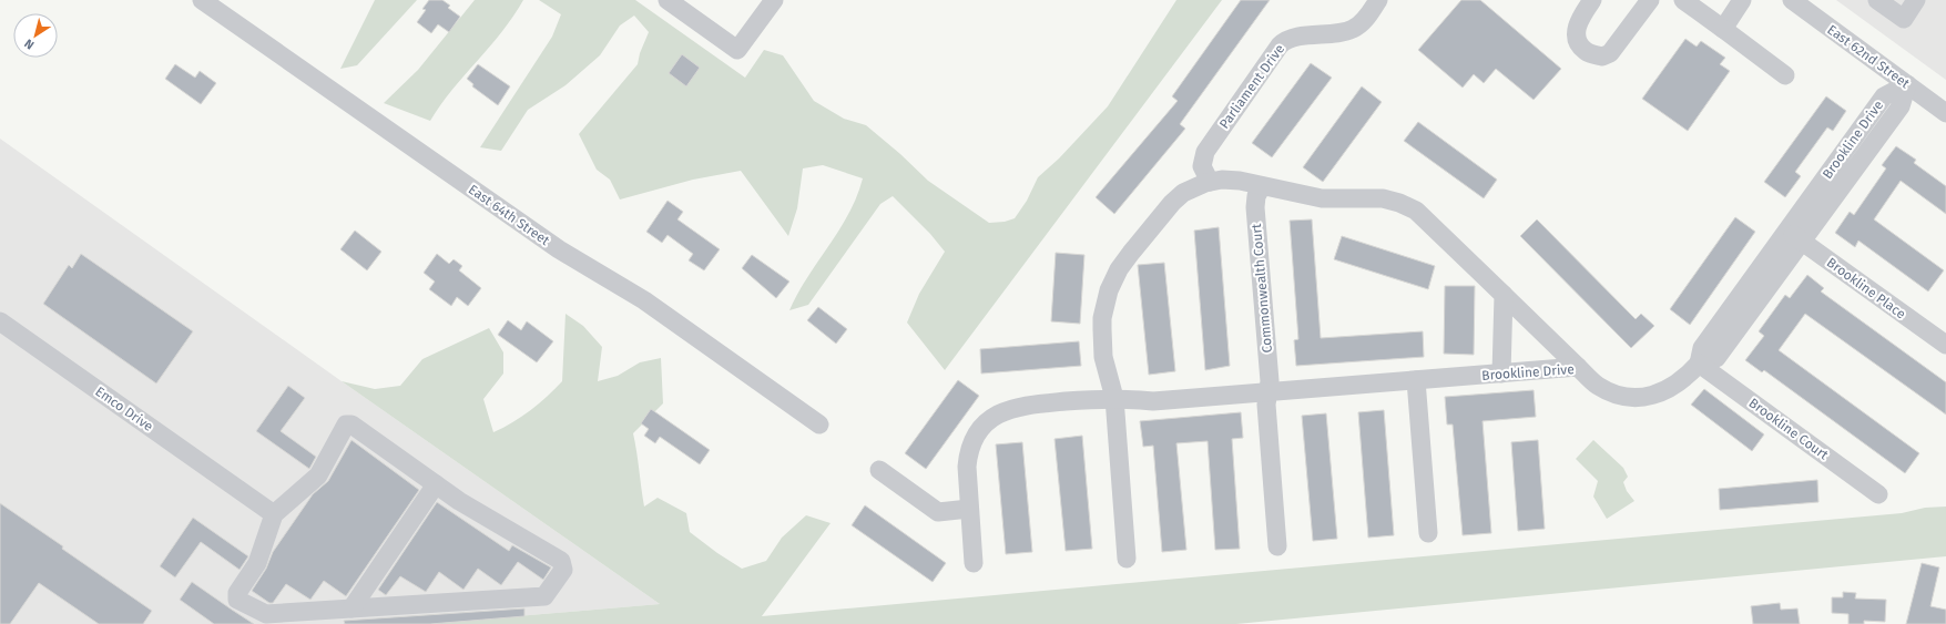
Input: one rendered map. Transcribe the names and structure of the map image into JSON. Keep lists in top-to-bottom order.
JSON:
{
  "streets": {
    "street": [
      "East 62nd Street",
      "Parliament Drive",
      "Brookline Drive",
      "East 64th Street",
      "Commonwealth Court",
      "Brookline Place",
      "Emco Drive",
      "Brookline Court"
    ]
  },
  "crossings": [
    ["East 62nd Street", "Brookline Drive"],
    ["Brookline Drive", "Commonwealth Court"],
    ["Brookline Drive", "Brookline Place"],
    ["Brookline Drive", "Brookline Court"]
  ],
  "north": "bottom left"
}
